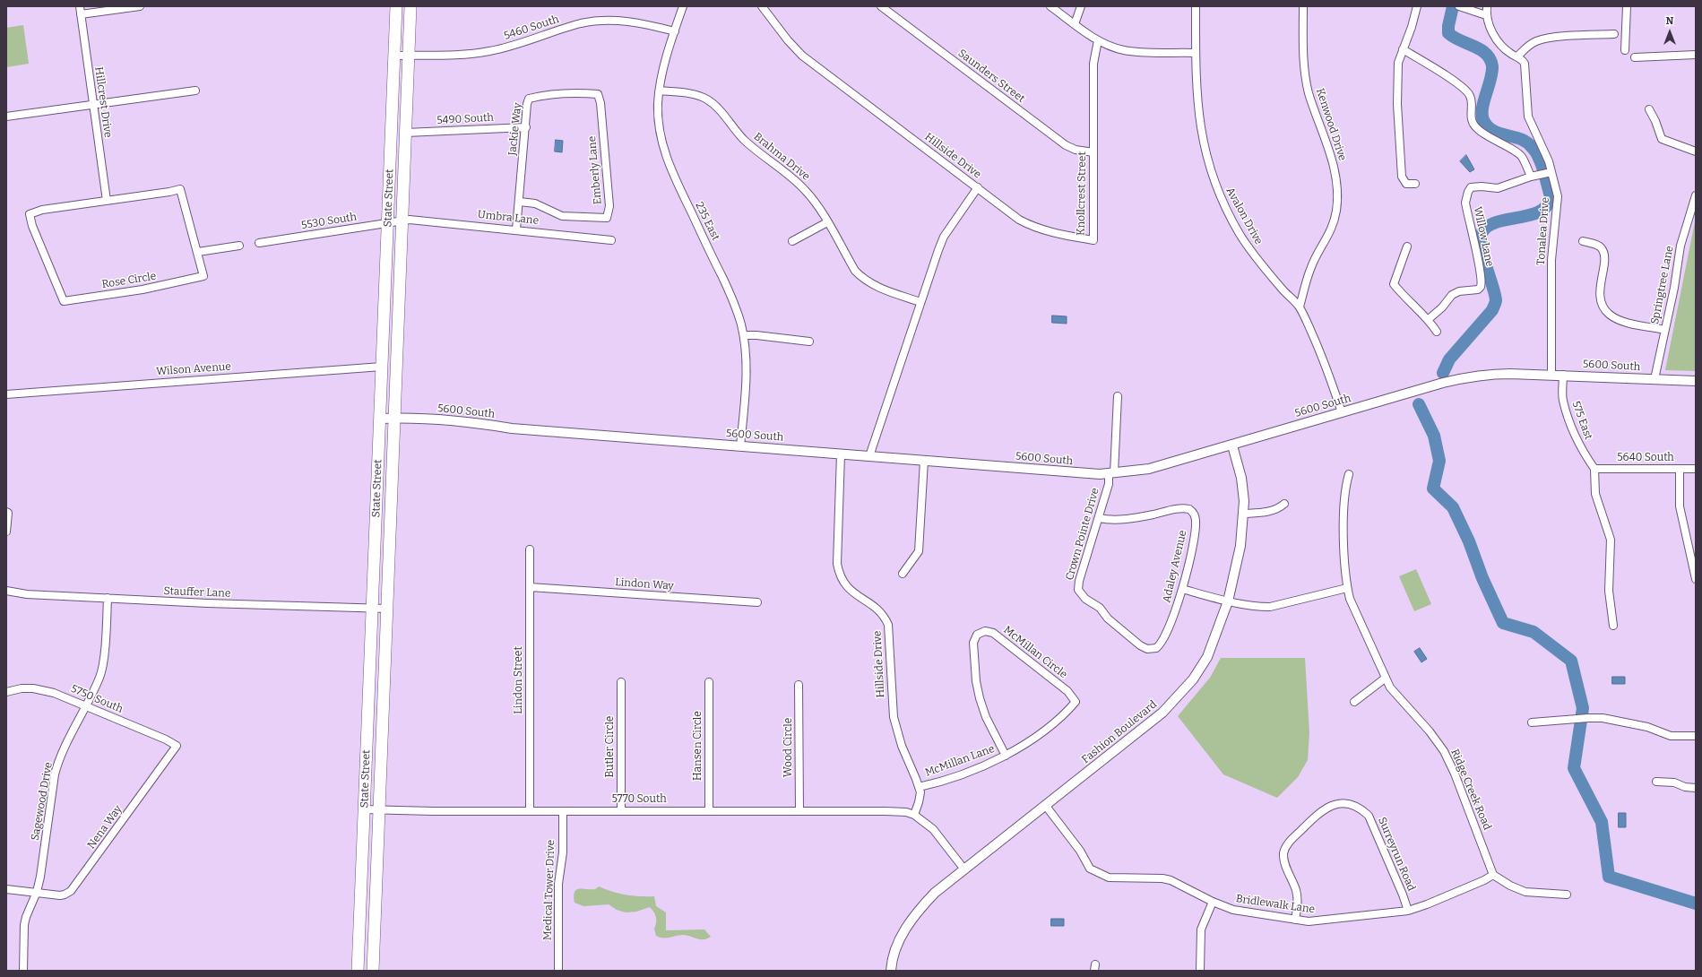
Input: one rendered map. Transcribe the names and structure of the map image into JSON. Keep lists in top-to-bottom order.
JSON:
{
  "streets": {
    "main road": ["State Street"],
    "street": [
      "5460 South",
      "Saunders Street",
      "Hillcrest Drive",
      "5490 South",
      "Kenwood Drive",
      "Jackie Way",
      "Hillside Drive",
      "Brahma Drive",
      "Emberly Lane",
      "Knollcrest Street",
      "Avalon Drive",
      "Umbra Lane",
      "5530 South",
      "235 East",
      "Tonalea Drive",
      "Willow Lane",
      "Rose Circle",
      "Springtree Lane",
      "5600 South",
      "Wilson Avenue",
      "575 East",
      "5640 South",
      "Crown Pointe Drive",
      "Adaley Avenue",
      "Lindon Way",
      "Stauffer Lane",
      "McMillan Circle",
      "Lindon Street",
      "5750 South",
      "Fashion Boulevard",
      "Hansen Circle",
      "Butler Circle",
      "Wood Circle",
      "McMillan Lane",
      "Ridge Creek Road",
      "5770 South",
      "Sagewood Drive",
      "Nena Way",
      "Surreyrun Road",
      "Medical Tower Drive",
      "Bridlewalk Lane"
    ]
  },
  "crossings": [
    ["5460 South", "State Street"],
    ["5460 South", "235 East"],
    ["Saunders Street", "Knollcrest Street"],
    ["Hillcrest Drive", "Rose Circle"],
    ["5490 South", "Jackie Way"],
    ["5490 South", "State Street"],
    ["Kenwood Drive", "Avalon Drive"],
    ["Jackie Way", "Emberly Lane"],
    ["Jackie Way", "Umbra Lane"],
    ["Hillside Drive", "Brahma Drive"],
    ["Hillside Drive", "Knollcrest Street"],
    ["Hillside Drive", "5600 South"],
    ["Hillside Drive", "McMillan Lane"],
    ["Hillside Drive", "5770 South"],
    ["Brahma Drive", "235 East"],
    ["State Street", "Umbra Lane"],
    ["State Street", "5530 South"],
    ["State Street", "5600 South"],
    ["State Street", "Wilson Avenue"],
    ["State Street", "Stauffer Lane"],
    ["State Street", "5770 South"],
    ["Avalon Drive", "5600 South"],
    ["Umbra Lane", "5530 South"],
    ["235 East", "5600 South"],
    ["Tonalea Drive", "5600 South"],
    ["Springtree Lane", "5600 South"],
    ["5600 South", "575 East"],
    ["5600 South", "Crown Pointe Drive"],
    ["5600 South", "Fashion Boulevard"],
    ["575 East", "5640 South"],
    ["Crown Pointe Drive", "Adaley Avenue"],
    ["Lindon Way", "Lindon Street"],
    ["Stauffer Lane", "Sagewood Drive"],
    ["McMillan Circle", "McMillan Lane"],
    ["Lindon Street", "5770 South"],
    ["5750 South", "Sagewood Drive"],
    ["5750 South", "Nena Way"],
    ["Fashion Boulevard", "Bridlewalk Lane"],
    ["Hansen Circle", "5770 South"],
    ["Butler Circle", "5770 South"],
    ["Wood Circle", "5770 South"],
    ["Ridge Creek Road", "Bridlewalk Lane"],
    ["5770 South", "Medical Tower Drive"],
    ["Sagewood Drive", "Nena Way"],
    ["Surreyrun Road", "Bridlewalk Lane"]
  ],
  "north": "top"
}
